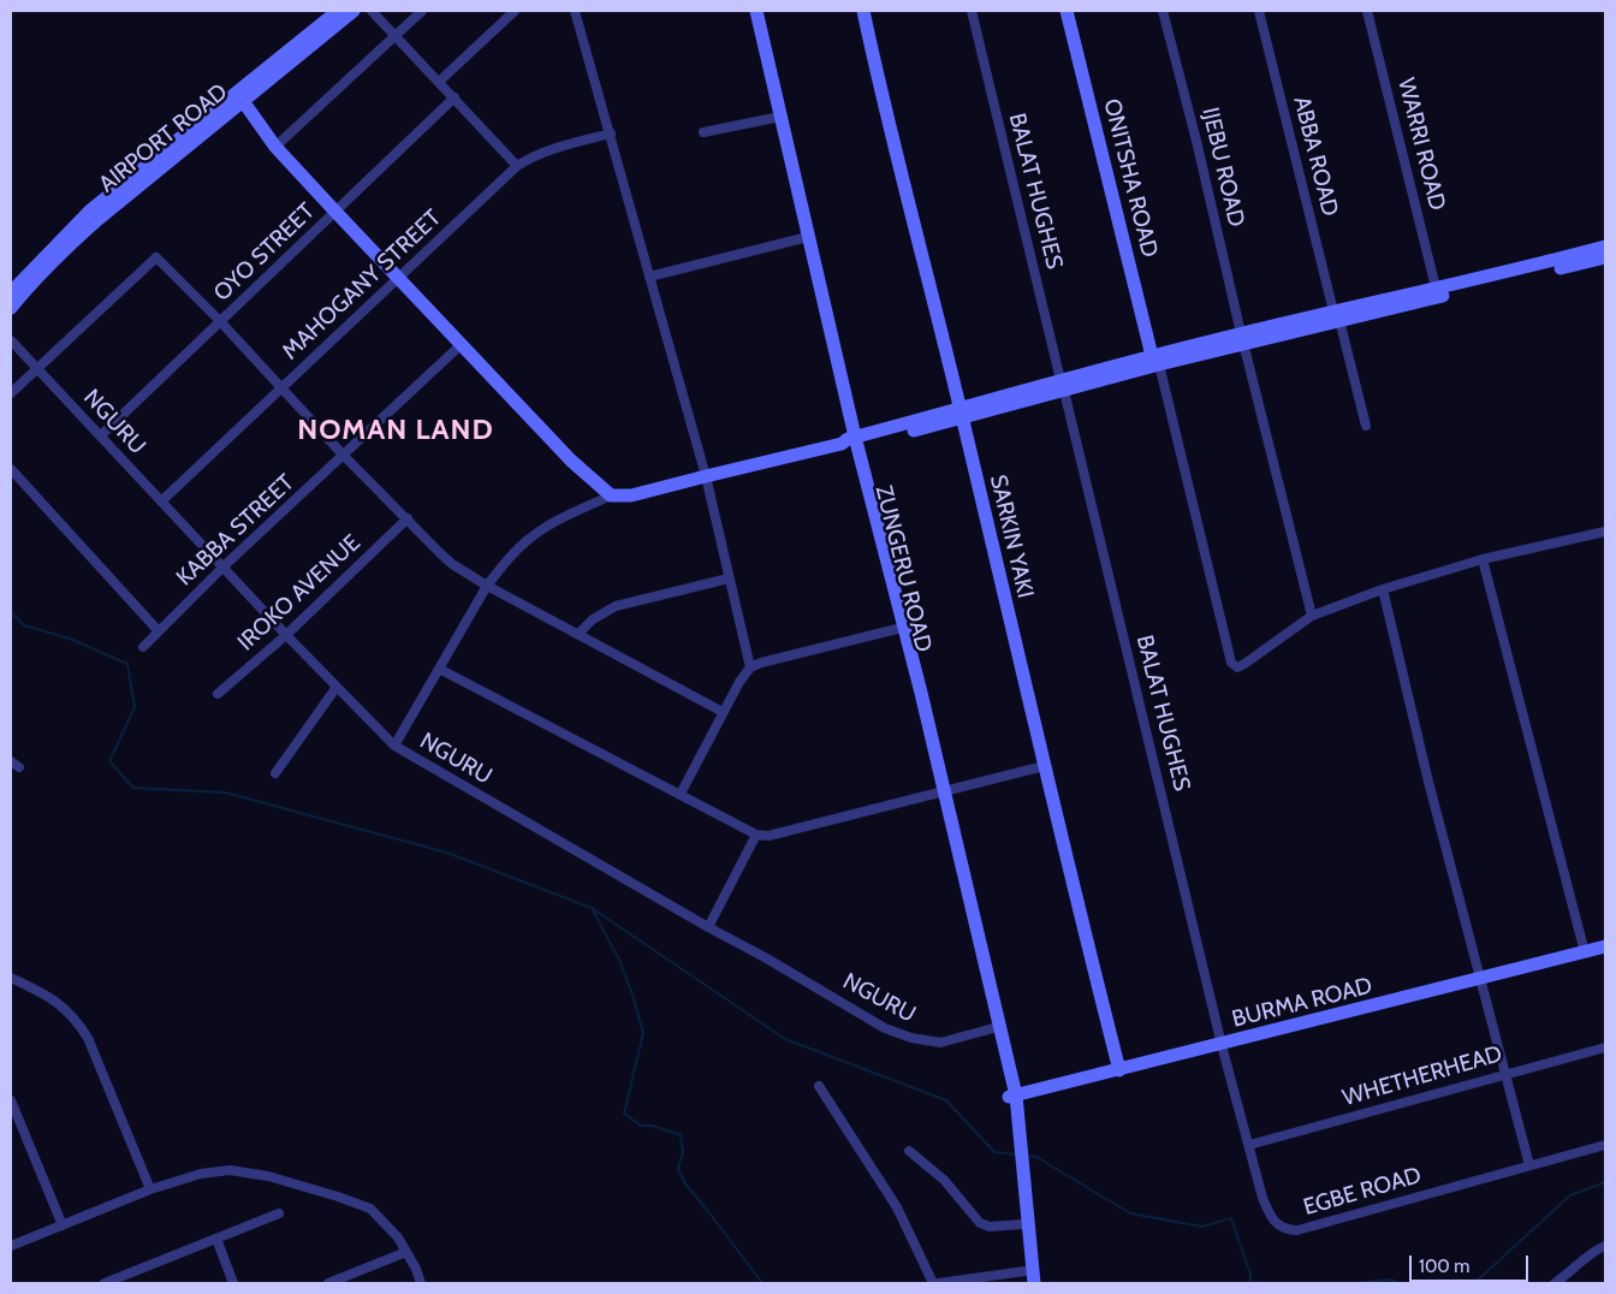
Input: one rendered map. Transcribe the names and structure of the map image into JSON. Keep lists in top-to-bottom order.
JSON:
{
  "streets": {
    "street": [
      "AIRPORT ROAD",
      "WARRI ROAD",
      "ABBA ROAD",
      "IJEBU ROAD",
      "ONITSHA ROAD",
      "BALAT HUGHES",
      "OYO STREET",
      "MAHOGANY STREET",
      "NGURU",
      "KABBA STREET",
      "SARKIN YAKI",
      "ZUNGERU ROAD",
      "IROKO AVENUE",
      "BURMA ROAD",
      "WHETHERHEAD",
      "EGBE ROAD"
    ]
  },
  "crossings": [
    ["IJEBU ROAD", "ONITSHA ROAD"],
    ["BALAT HUGHES", "BURMA ROAD"],
    ["BALAT HUGHES", "EGBE ROAD"],
    ["OYO STREET", "NGURU"],
    ["MAHOGANY STREET", "NGURU"],
    ["NGURU", "KABBA STREET"],
    ["NGURU", "ZUNGERU ROAD"],
    ["NGURU", "IROKO AVENUE"],
    ["SARKIN YAKI", "BURMA ROAD"],
    ["ZUNGERU ROAD", "BURMA ROAD"],
    ["BURMA ROAD", "EGBE ROAD"],
    ["WHETHERHEAD", "EGBE ROAD"]
  ],
  "districts": ["NOMAN LAND"],
  "scale_bar": "100 m"
}
